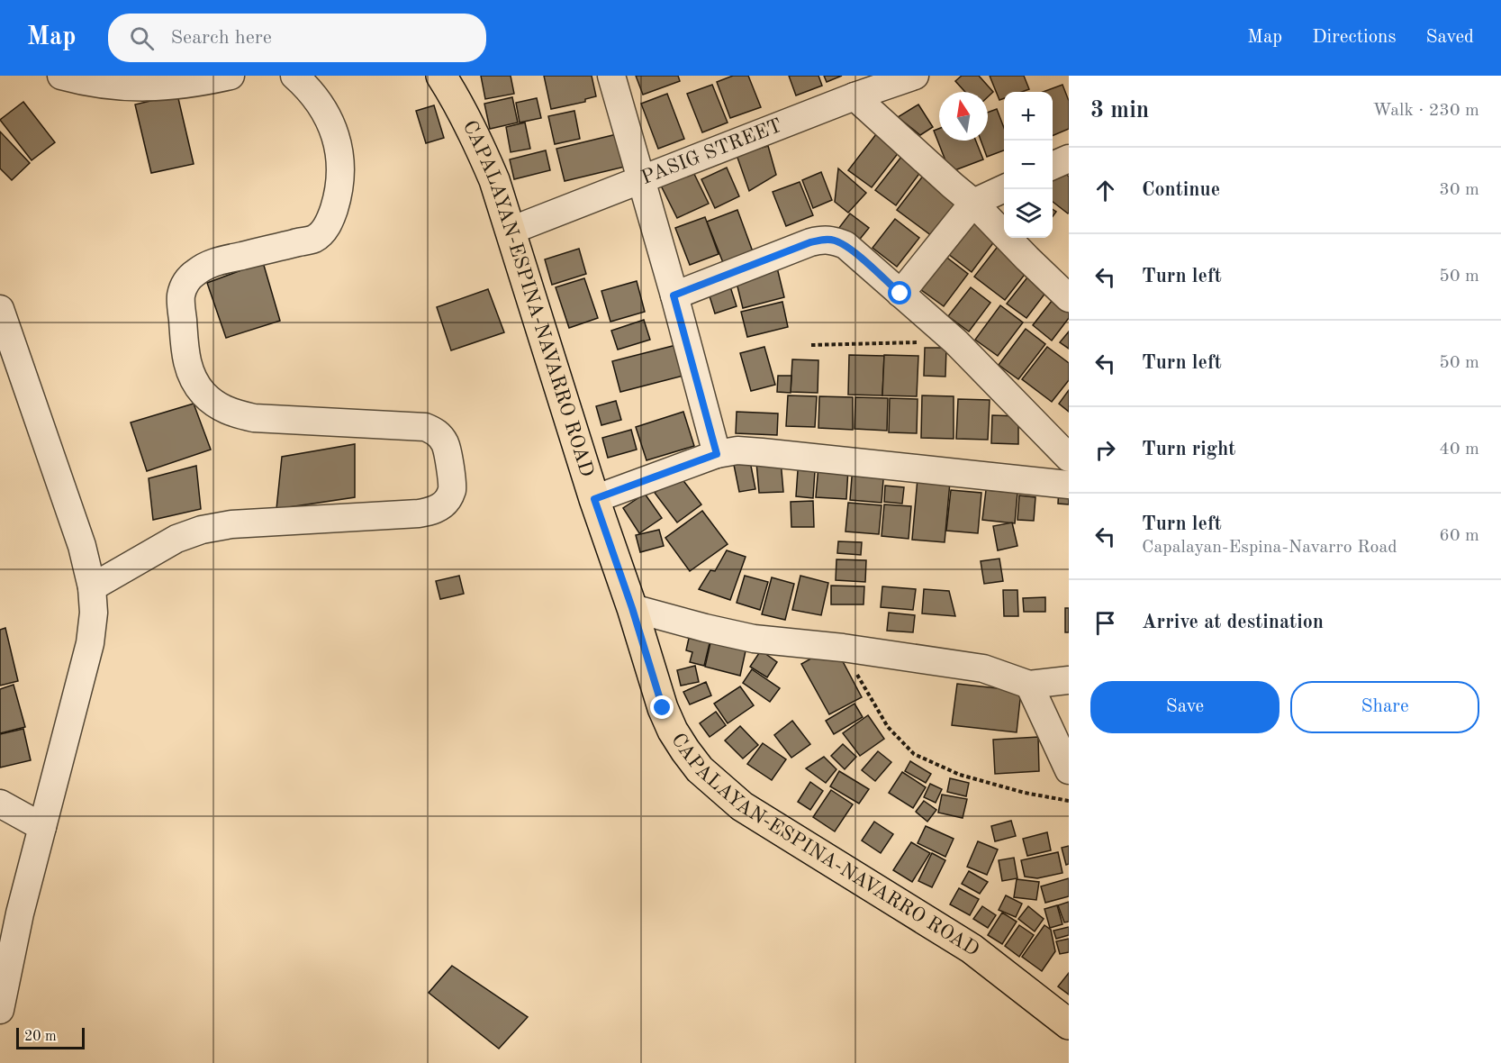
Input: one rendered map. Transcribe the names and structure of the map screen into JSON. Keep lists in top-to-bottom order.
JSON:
{
  "streets": {
    "main road": ["CAPALAYAN-ESPINA-NAVARRO ROAD"],
    "street": ["PASIG STREET"]
  },
  "crossings": [
    ["PASIG STREET", "CAPALAYAN-ESPINA-NAVARRO ROAD"]
  ],
  "scale_bar": "20 m",
  "north": "top",
  "page": {
    "header": "Map",
    "search": "Search here",
    "nav": ["Map", "Directions", "Saved"],
    "heading": ["3 min", "Walk · 230 m"],
    "map_buttons": ["+", "−"],
    "list": [
      ["Continue", "30 m"],
      ["Turn left", "50 m"],
      ["Turn left", "50 m"],
      ["Turn right", "40 m"],
      ["Turn left", "Capalayan-Espina-Navarro Road", "60 m"],
      "Arrive at destination"
    ],
    "buttons": ["Save", "Share"],
    "scale": "20 m"
  }
}
